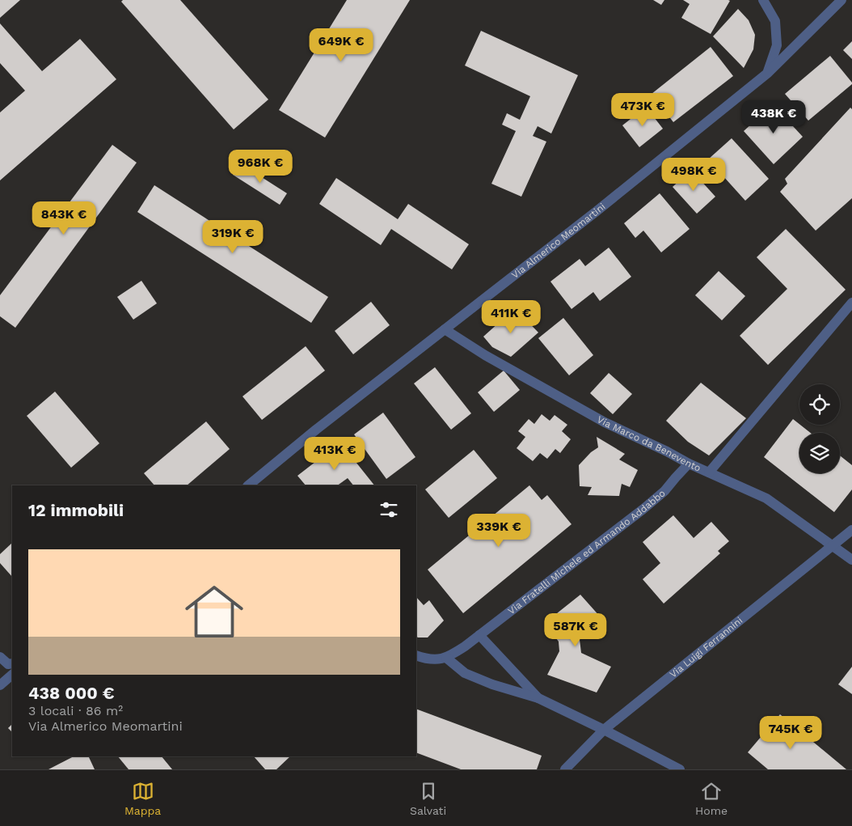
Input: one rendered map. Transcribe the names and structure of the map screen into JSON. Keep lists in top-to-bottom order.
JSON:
{
  "streets": {
    "street": [
      "Via Almerico Meomartini",
      "Via Marco da Benevento",
      "Via Fratelli Michele ed Armando Addabbo",
      "Via Luigi Ferrannini"
    ]
  },
  "crossings": [
    ["Via Almerico Meomartini", "Via Marco da Benevento"],
    ["Via Marco da Benevento", "Via Fratelli Michele ed Armando Addabbo"],
    ["Via Marco da Benevento", "Via Luigi Ferrannini"]
  ],
  "page": {
    "price": [
      "649K €",
      "473K €",
      "438K €",
      "968K €",
      "498K €",
      "843K €",
      "319K €",
      "411K €",
      "413K €",
      "339K €",
      "587K €",
      "745K €"
    ],
    "heading": "12 immobili",
    "list": [
      {
        "name": "438 000 €",
        "note": "3 locali · 86 m² · Via Almerico Meomartini"
      }
    ],
    "tabs": ["Mappa", "Salvati", "Home"]
  }
}
